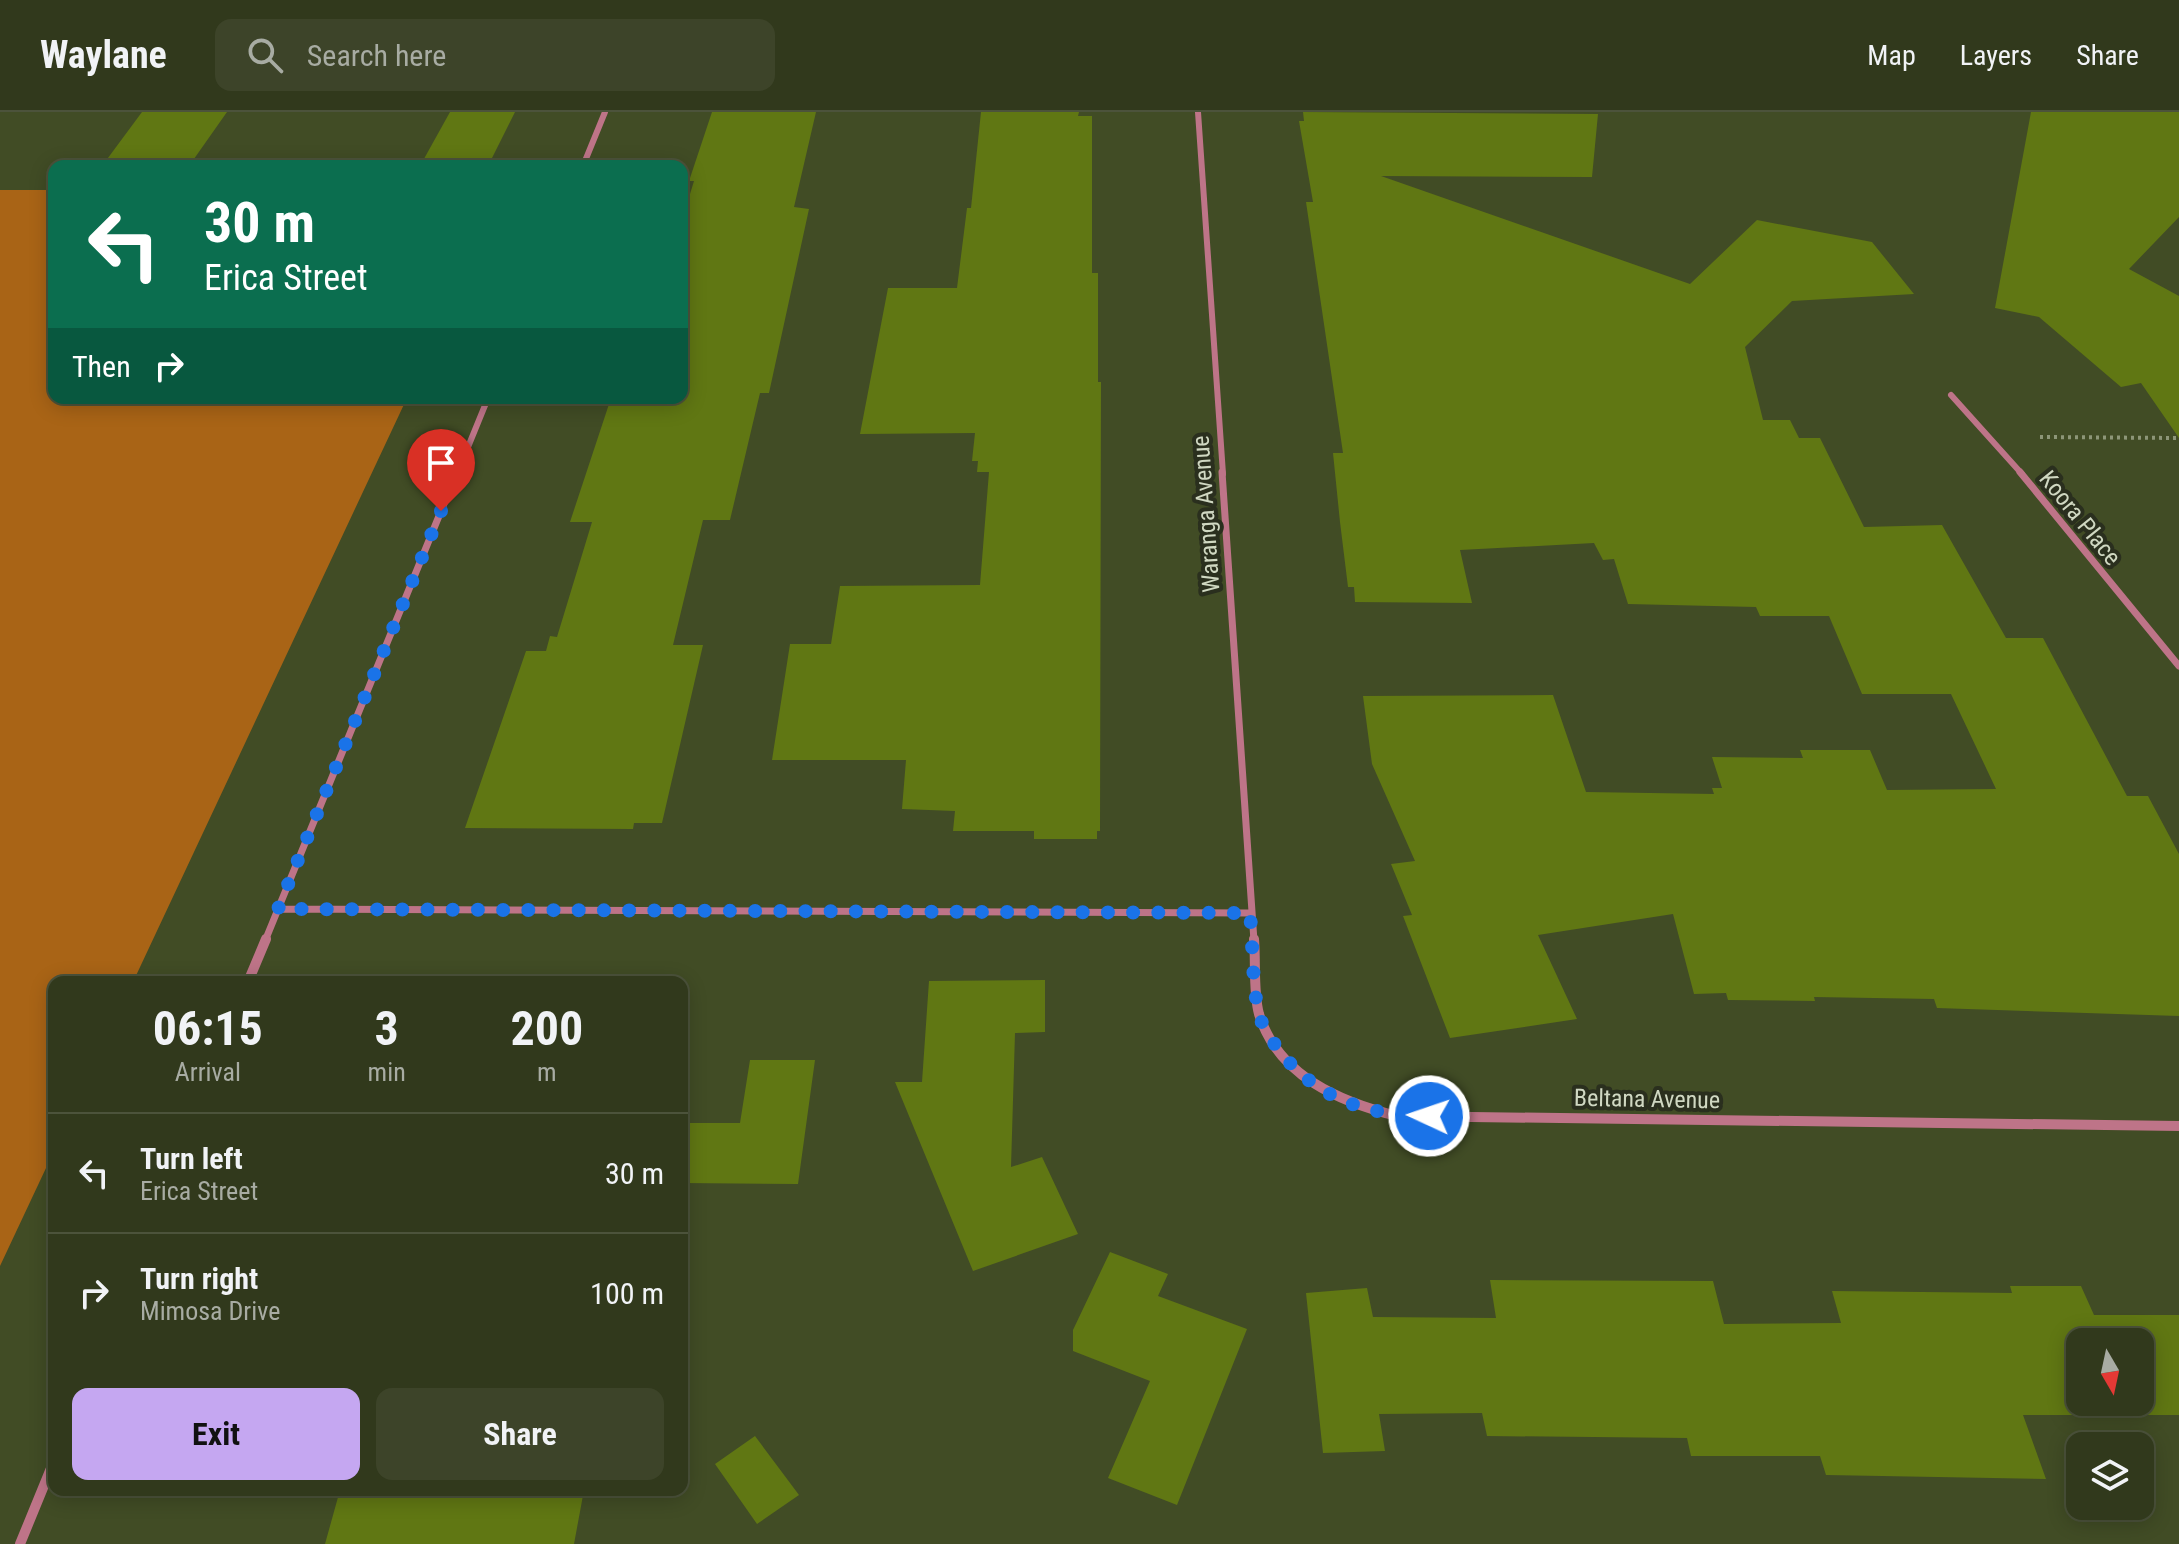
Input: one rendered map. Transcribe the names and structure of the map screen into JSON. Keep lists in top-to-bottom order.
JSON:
{
  "streets": {
    "street": ["Waranga Avenue", "Koora Place", "Beltana Avenue"]
  },
  "crossings": [
    ["Waranga Avenue", "Beltana Avenue"]
  ],
  "north": "bottom",
  "page": {
    "header": "Waylane",
    "search": "Search here",
    "nav": ["Map", "Layers", "Share"],
    "turn": ["30 m", "Erica Street"],
    "then": "Then",
    "eta": [
      "06:15",
      "Arrival",
      "3",
      "min",
      "200",
      "m"
    ],
    "list": [
      {
        "name": "Turn left",
        "note": "Erica Street",
        "value": "30 m"
      },
      {
        "name": "Turn right",
        "note": "Mimosa Drive",
        "value": "100 m"
      }
    ],
    "buttons": ["Exit", "Share"]
  }
}
